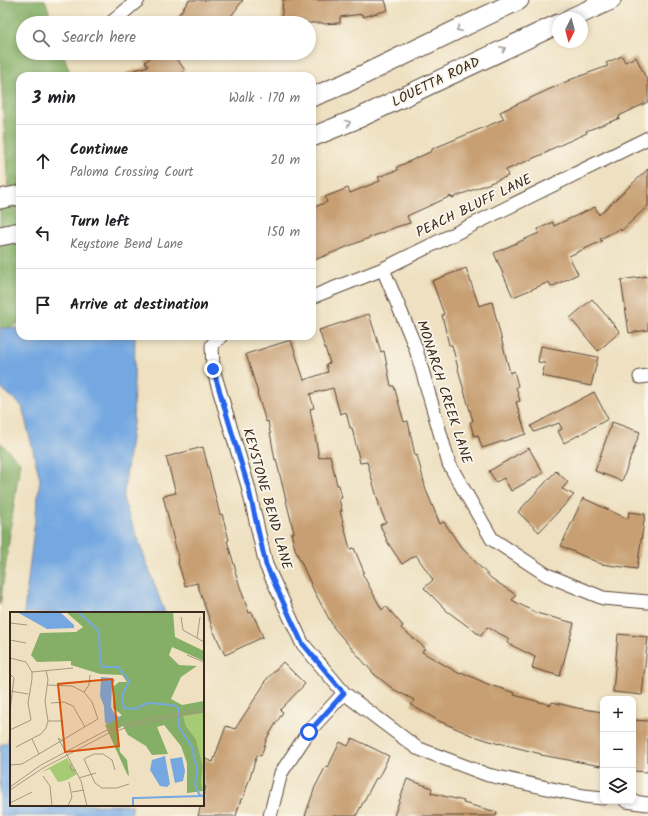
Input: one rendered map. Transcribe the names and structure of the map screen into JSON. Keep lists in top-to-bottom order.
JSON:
{
  "streets": {
    "main road": ["LOUETTA ROAD"],
    "street": ["PEACH BLUFF LANE", "MONARCH CREEK LANE", "KEYSTONE BEND LANE"]
  },
  "crossings": [
    ["PEACH BLUFF LANE", "MONARCH CREEK LANE"]
  ],
  "north": "bottom",
  "page": {
    "search": "Search here",
    "heading": ["3 min", "Walk · 170 m"],
    "list": [
      ["Continue", "Paloma Crossing Court", "20 m"],
      ["Turn left", "Keystone Bend Lane", "150 m"],
      "Arrive at destination"
    ],
    "map_buttons": ["+", "−"]
  }
}
